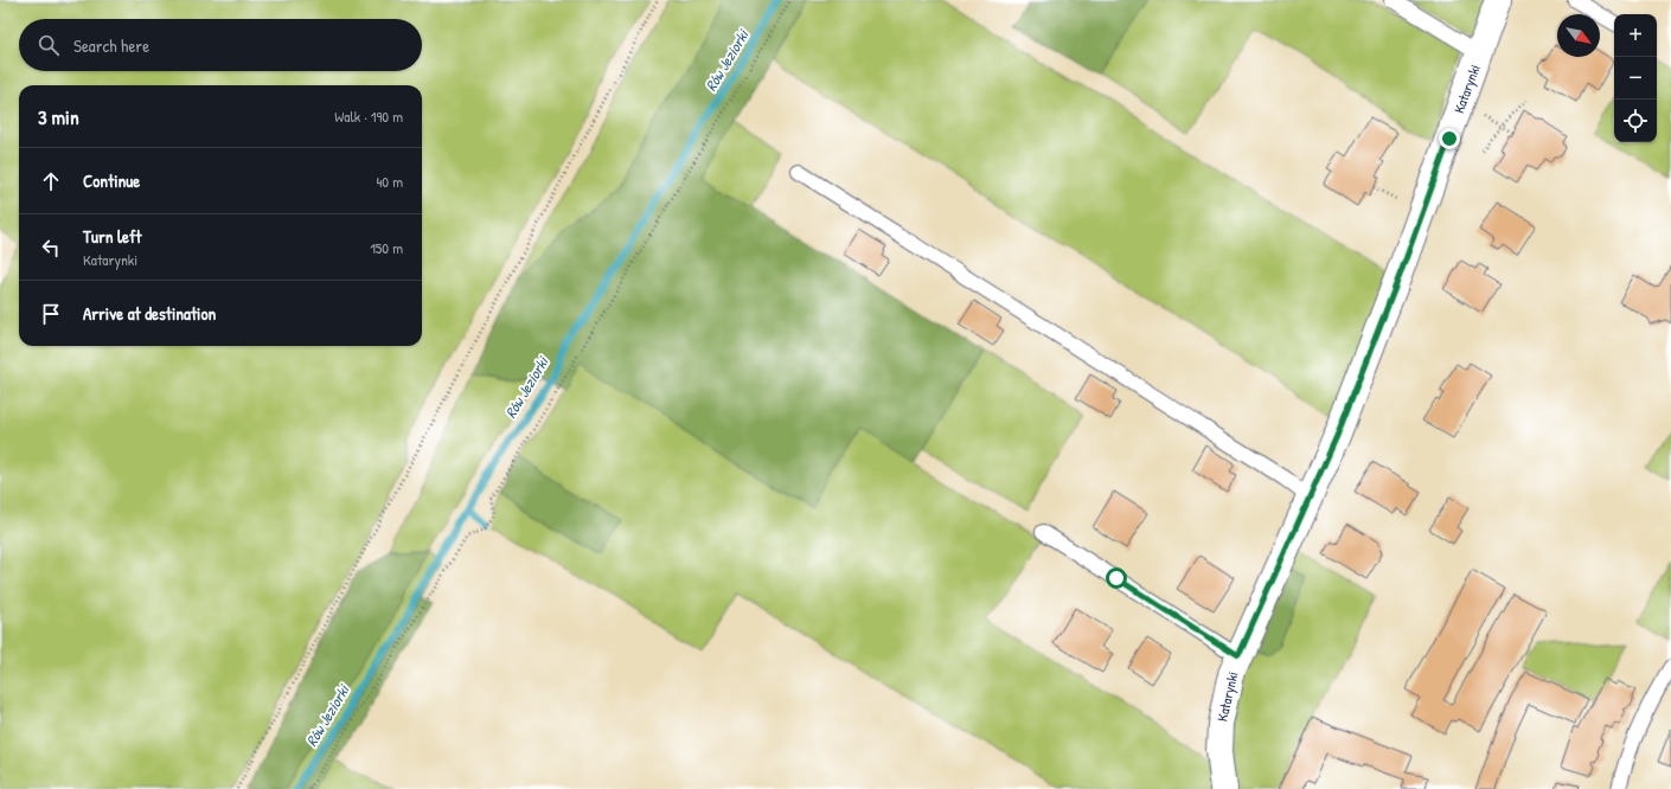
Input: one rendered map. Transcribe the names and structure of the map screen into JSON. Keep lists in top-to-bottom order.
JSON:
{
  "streets": {
    "street": ["Katarynki"]
  },
  "water": ["Rów Jeziorki"],
  "north": "bottom right",
  "page": {
    "map_buttons": ["+", "−"],
    "search": "Search here",
    "heading": ["3 min", "Walk · 190 m"],
    "list": [
      ["Continue", "40 m"],
      ["Turn left", "Katarynki", "150 m"],
      "Arrive at destination"
    ]
  }
}
